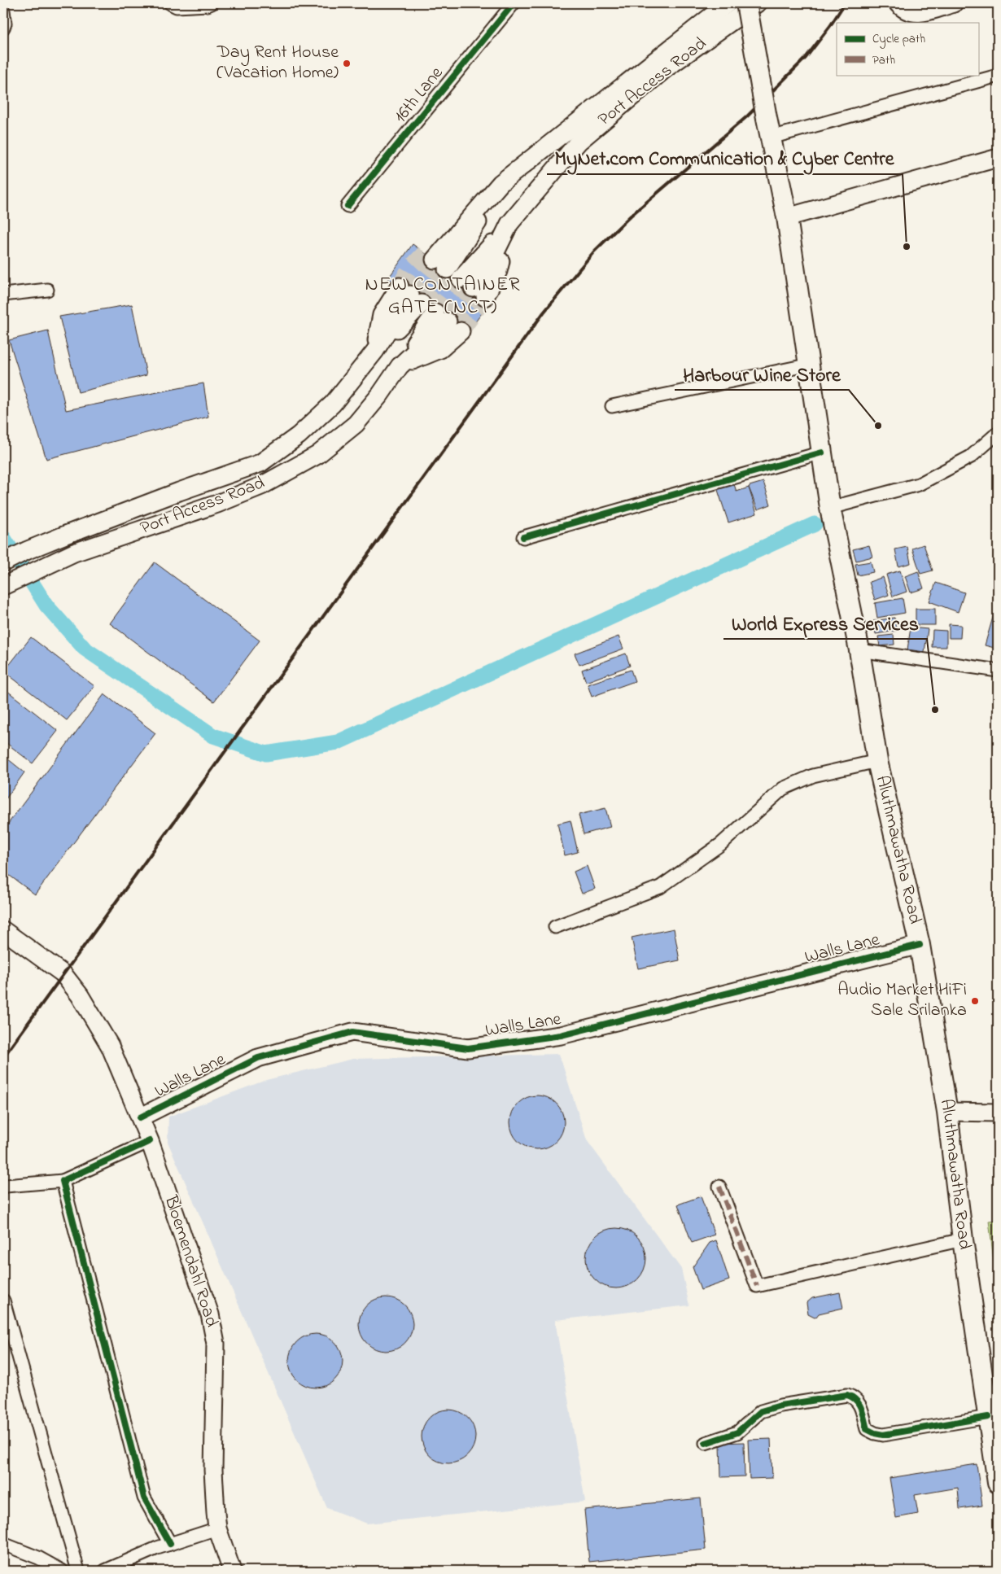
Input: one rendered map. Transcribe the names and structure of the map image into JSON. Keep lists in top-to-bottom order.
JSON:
{
  "streets": {
    "main road": [
      "Port Access Road",
      "Aluthmawatha Road",
      "Walls Lane",
      "Bloemendahl Road"
    ],
    "street": ["16th Lane"]
  },
  "crossings": [
    ["Aluthmawatha Road", "Walls Lane"],
    ["Walls Lane", "Bloemendahl Road"]
  ],
  "districts": ["NEW CONTAINER GATE (NCT)"],
  "places": [
    "Day Rent House (Vacation Home)",
    "MyNet.com Communication & Cyber Centre",
    "Harbour Wine Store",
    "World Express Services",
    "Audio Market HiFi Sale Srilanka"
  ],
  "legend": ["Cycle path", "Path"]
}
